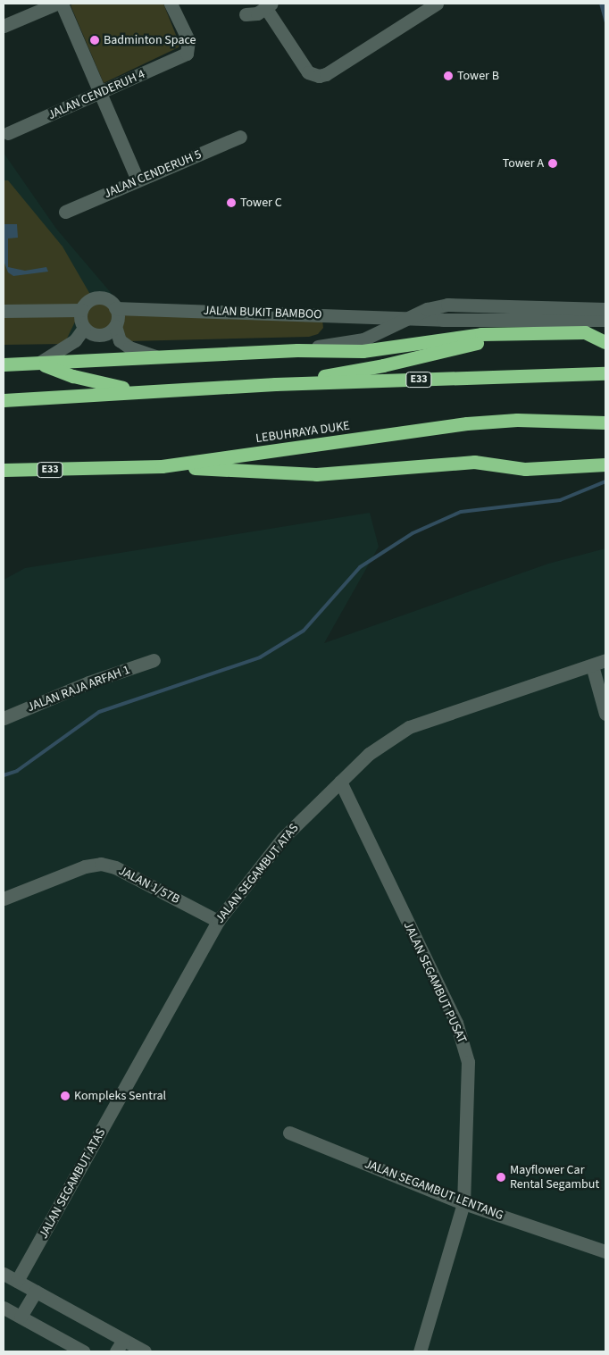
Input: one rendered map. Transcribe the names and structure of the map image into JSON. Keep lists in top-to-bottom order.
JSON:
{
  "streets": {
    "highway": ["E33", "LEBUHRAYA DUKE"],
    "street": [
      "JALAN CENDERUH 4",
      "JALAN CENDERUH 5",
      "JALAN BUKIT BAMBOO",
      "JALAN RAJA ARFAH 1",
      "JALAN SEGAMBUT ATAS",
      "JALAN 1/57B",
      "JALAN SEGAMBUT PUSAT",
      "JALAN SEGAMBUT LENTANG"
    ]
  },
  "crossings": [
    ["JALAN SEGAMBUT ATAS", "JALAN 1/57B"],
    ["JALAN SEGAMBUT ATAS", "JALAN SEGAMBUT PUSAT"],
    ["JALAN SEGAMBUT PUSAT", "JALAN SEGAMBUT LENTANG"]
  ],
  "places": [
    "Badminton Space",
    "Tower B",
    "Tower A",
    "Tower C",
    "Kompleks Sentral",
    "Mayflower Car Rental Segambut"
  ]
}
